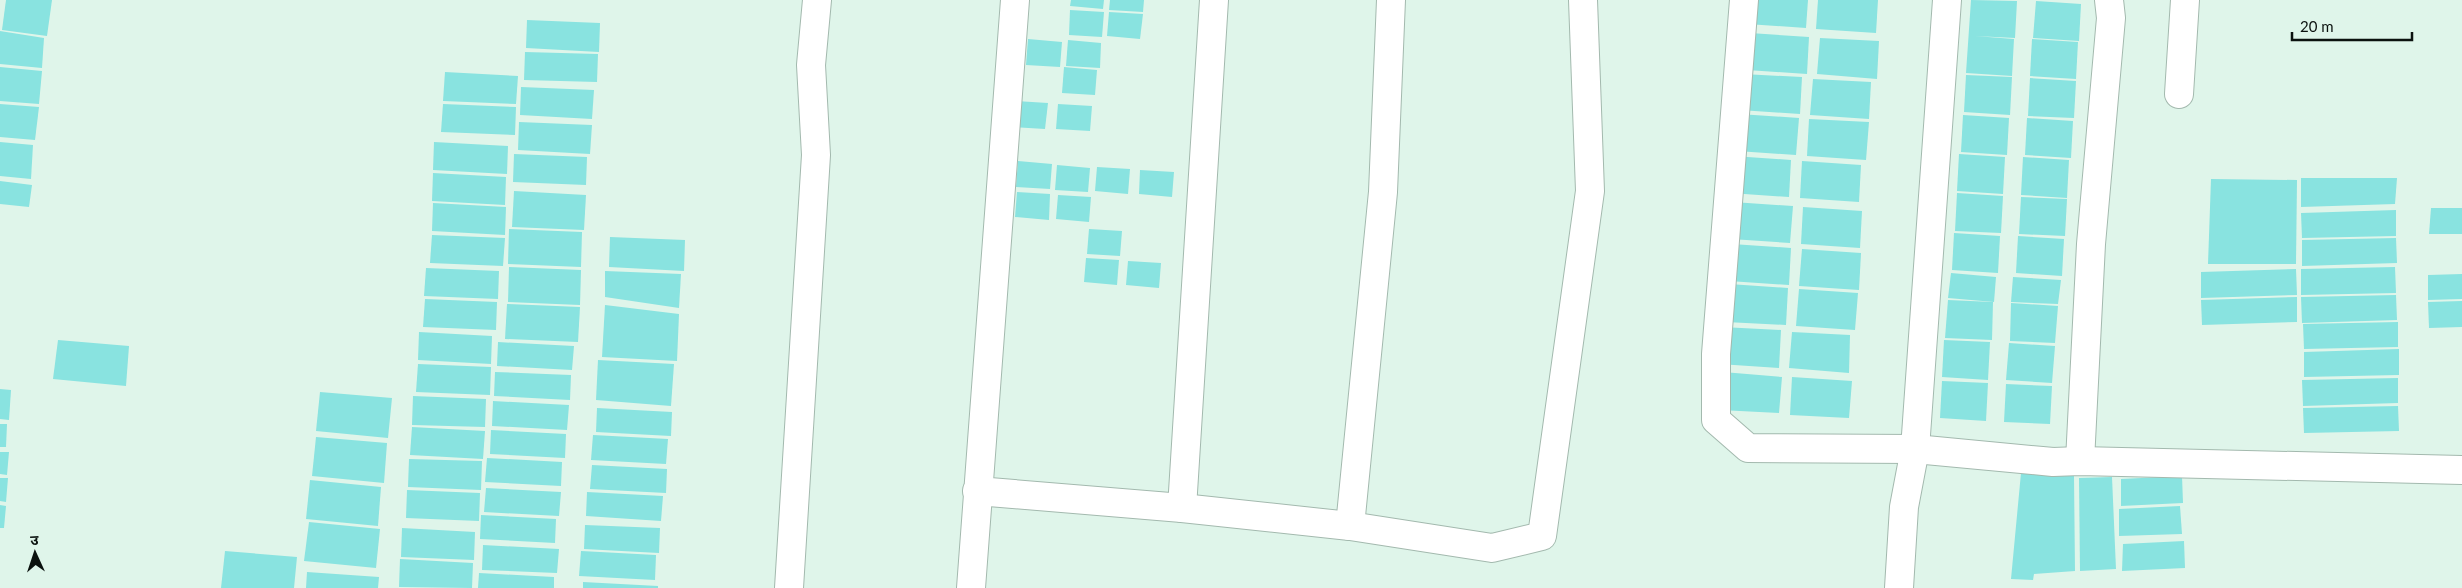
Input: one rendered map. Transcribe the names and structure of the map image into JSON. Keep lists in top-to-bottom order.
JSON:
{
  "scale_bar": "20 m",
  "north": "top"
}
